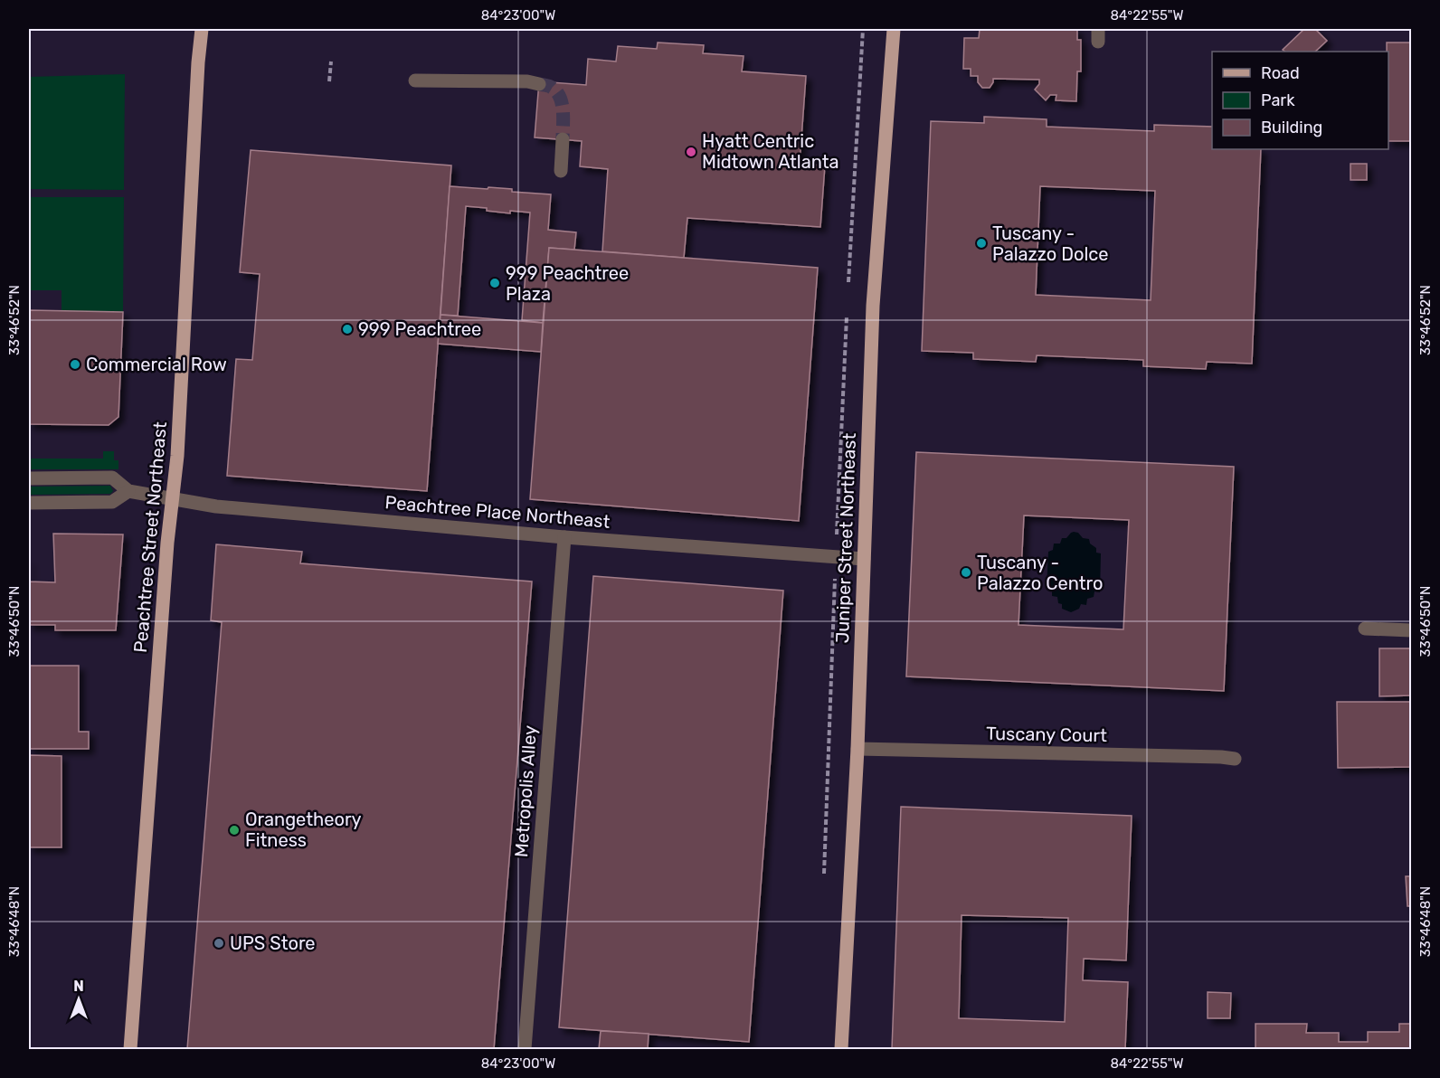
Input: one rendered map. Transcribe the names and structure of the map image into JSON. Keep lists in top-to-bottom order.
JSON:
{
  "streets": {
    "main road": ["Peachtree Street Northeast", "Juniper Street Northeast"],
    "street": ["Peachtree Place Northeast", "Tuscany Court", "Metropolis Alley"]
  },
  "crossings": [
    ["Peachtree Place Northeast", "Peachtree Street Northeast"],
    ["Peachtree Place Northeast", "Juniper Street Northeast"],
    ["Peachtree Place Northeast", "Metropolis Alley"],
    ["Juniper Street Northeast", "Tuscany Court"]
  ],
  "places": [
    "Hyatt Centric Midtown Atlanta",
    "Tuscany - Palazzo Dolce",
    "999 Peachtree Plaza",
    "999 Peachtree",
    "Commercial Row",
    "Tuscany - Palazzo Centro",
    "Orangetheory Fitness",
    "UPS Store"
  ],
  "legend": ["Road", "Park", "Building"],
  "north": "top",
  "coordinates": [
    "84°23'00\"W",
    "84°22'55\"W",
    "33°46'52\"N",
    "33°46'50\"N",
    "33°46'48\"N"
  ]
}
